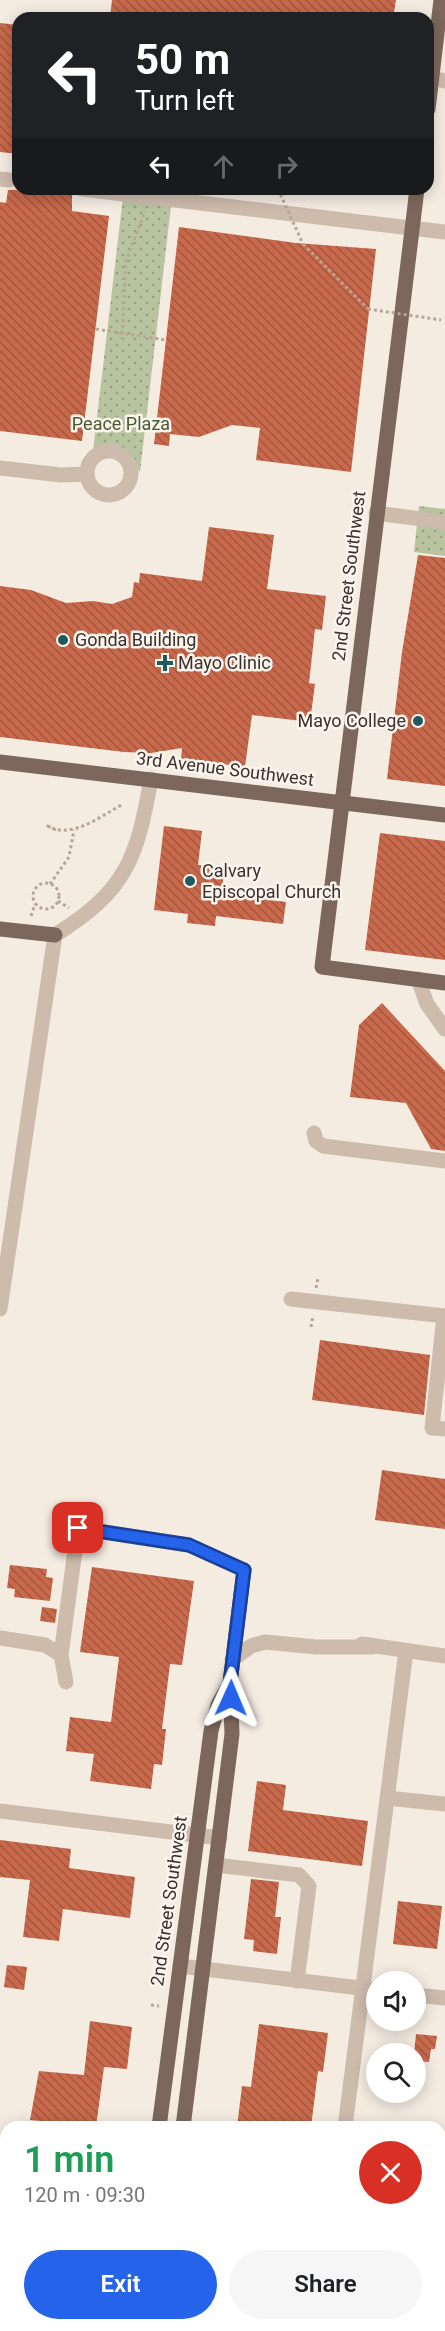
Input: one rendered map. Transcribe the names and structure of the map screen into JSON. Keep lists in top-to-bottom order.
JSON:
{
  "streets": {
    "main road": ["2nd Street Southwest", "3rd Avenue Southwest"]
  },
  "crossings": [
    ["2nd Street Southwest", "3rd Avenue Southwest"]
  ],
  "parks": ["Peace Plaza"],
  "places": {
    "other": ["Gonda Building", "Mayo College", "Calvary Episcopal Church"],
    "health": ["Mayo Clinic"]
  },
  "page": {
    "turn": ["50 m", "Turn left"],
    "heading": ["1 min", "120 m · 09:30"],
    "buttons": ["Exit", "Share"]
  }
}
